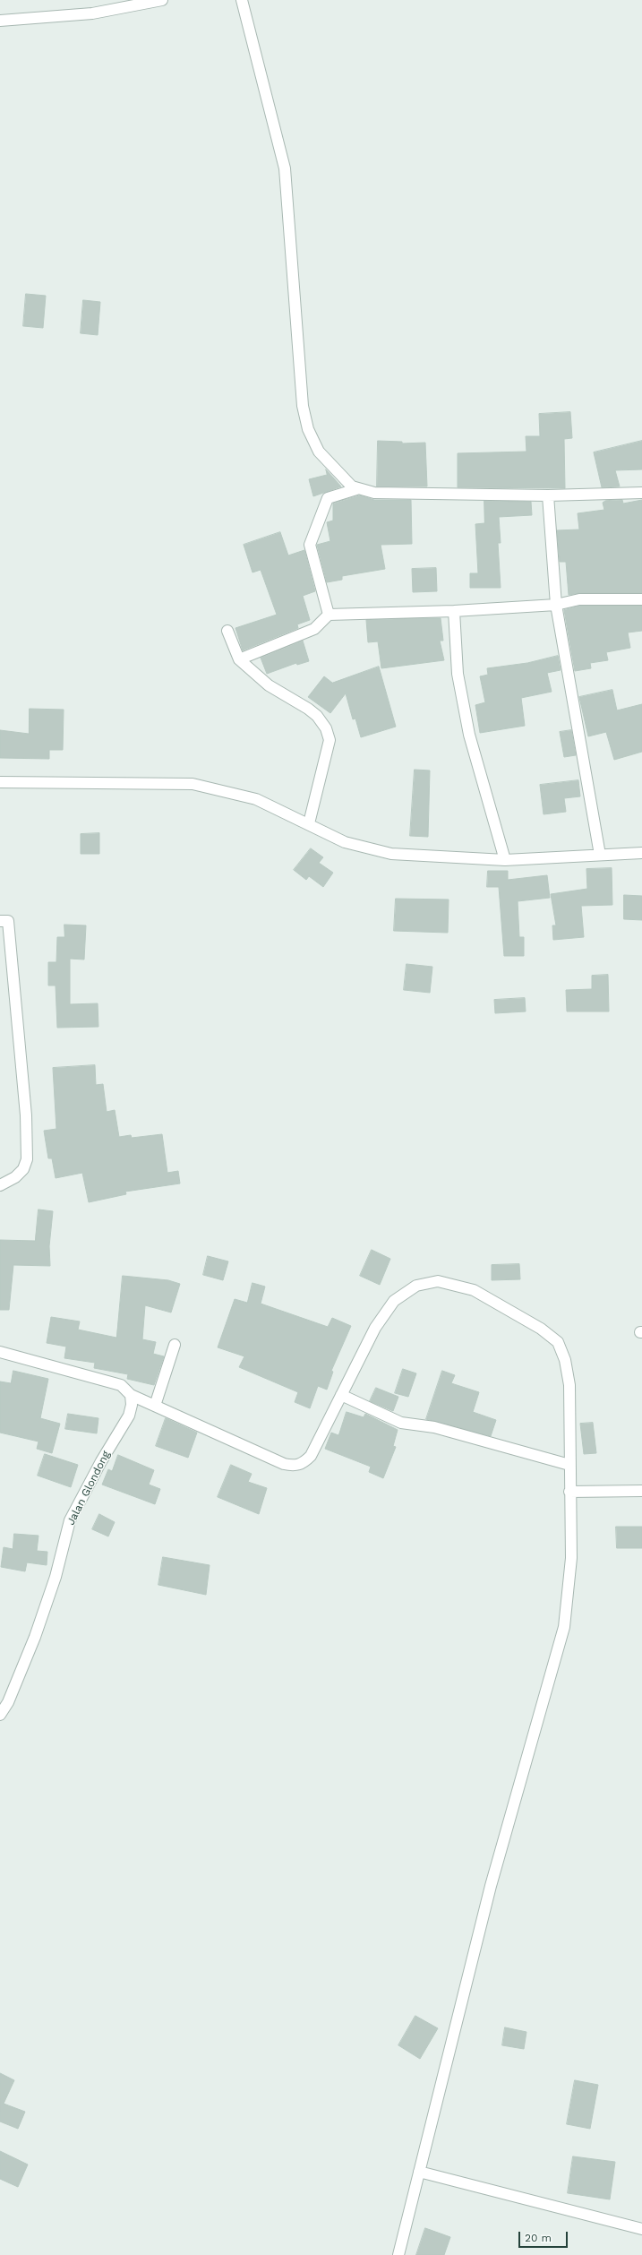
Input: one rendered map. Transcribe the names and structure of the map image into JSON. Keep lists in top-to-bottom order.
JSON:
{
  "streets": {
    "street": ["Jalan Glondong"]
  },
  "scale_bar": "20 m"
}
